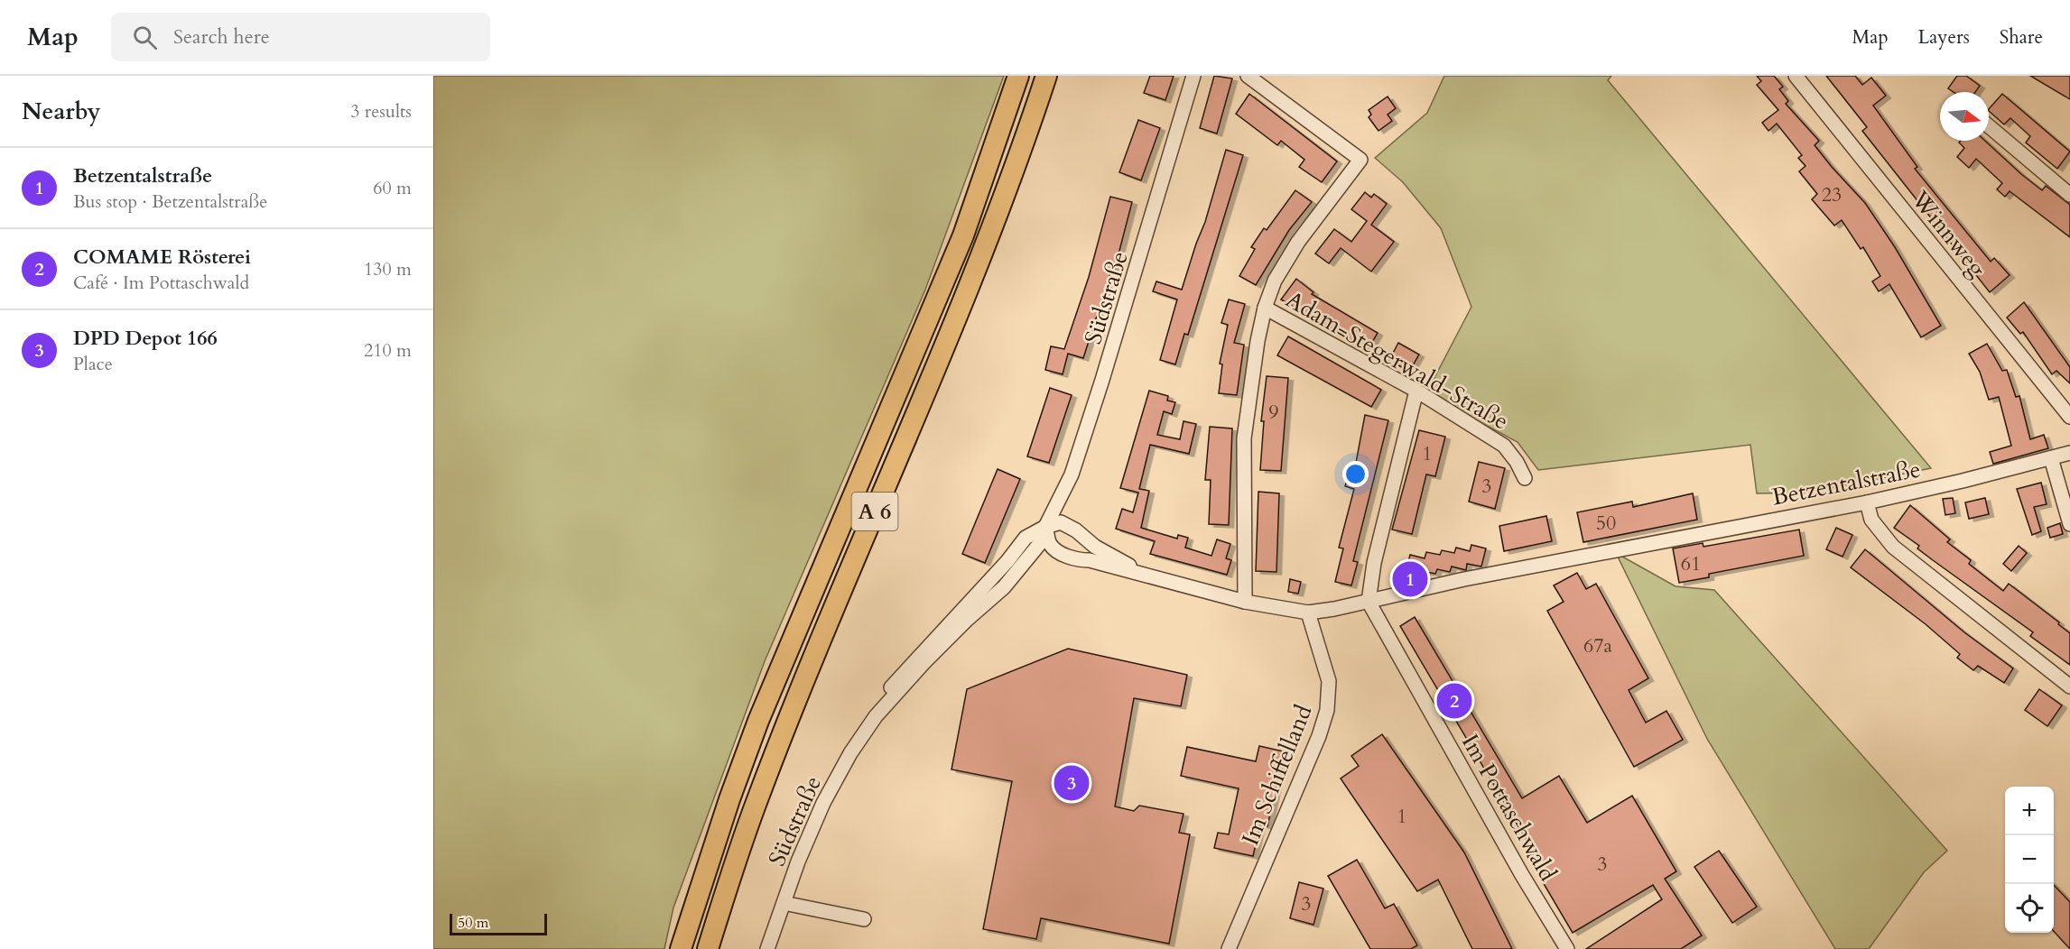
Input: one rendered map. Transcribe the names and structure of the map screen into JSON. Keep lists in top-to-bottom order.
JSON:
{
  "streets": {
    "highway": ["A 6"],
    "street": [
      "Winnweg",
      "Südstraße",
      "Adam-Stegerwald-Straße",
      "Betzentalstraße",
      "Im Schiffelland",
      "Im Pottaschwald"
    ]
  },
  "crossings": [
    ["Betzentalstraße", "Im Schiffelland"],
    ["Betzentalstraße", "Im Pottaschwald"]
  ],
  "house_numbers": [
    "23",
    "9",
    "1",
    "3",
    "50",
    "61",
    "67a",
    "1",
    "3",
    "3"
  ],
  "scale_bar": "50 m",
  "north": "right",
  "page": {
    "header": "Map",
    "search": "Search here",
    "nav": ["Map", "Layers", "Share"],
    "heading": ["Nearby", "3 results"],
    "list": [
      {
        "mark": "1",
        "name": "Betzentalstraße",
        "note": "Bus stop · Betzentalstraße",
        "value": "60 m"
      },
      {
        "mark": "2",
        "name": "COMAME Rösterei",
        "note": "Café · Im Pottaschwald",
        "value": "130 m"
      },
      {
        "mark": "3",
        "name": "DPD Depot 166",
        "note": "Place",
        "value": "210 m"
      }
    ],
    "pins": ["1", "2", "3"],
    "map_buttons": ["+", "−"],
    "scale": "50 m"
  }
}
